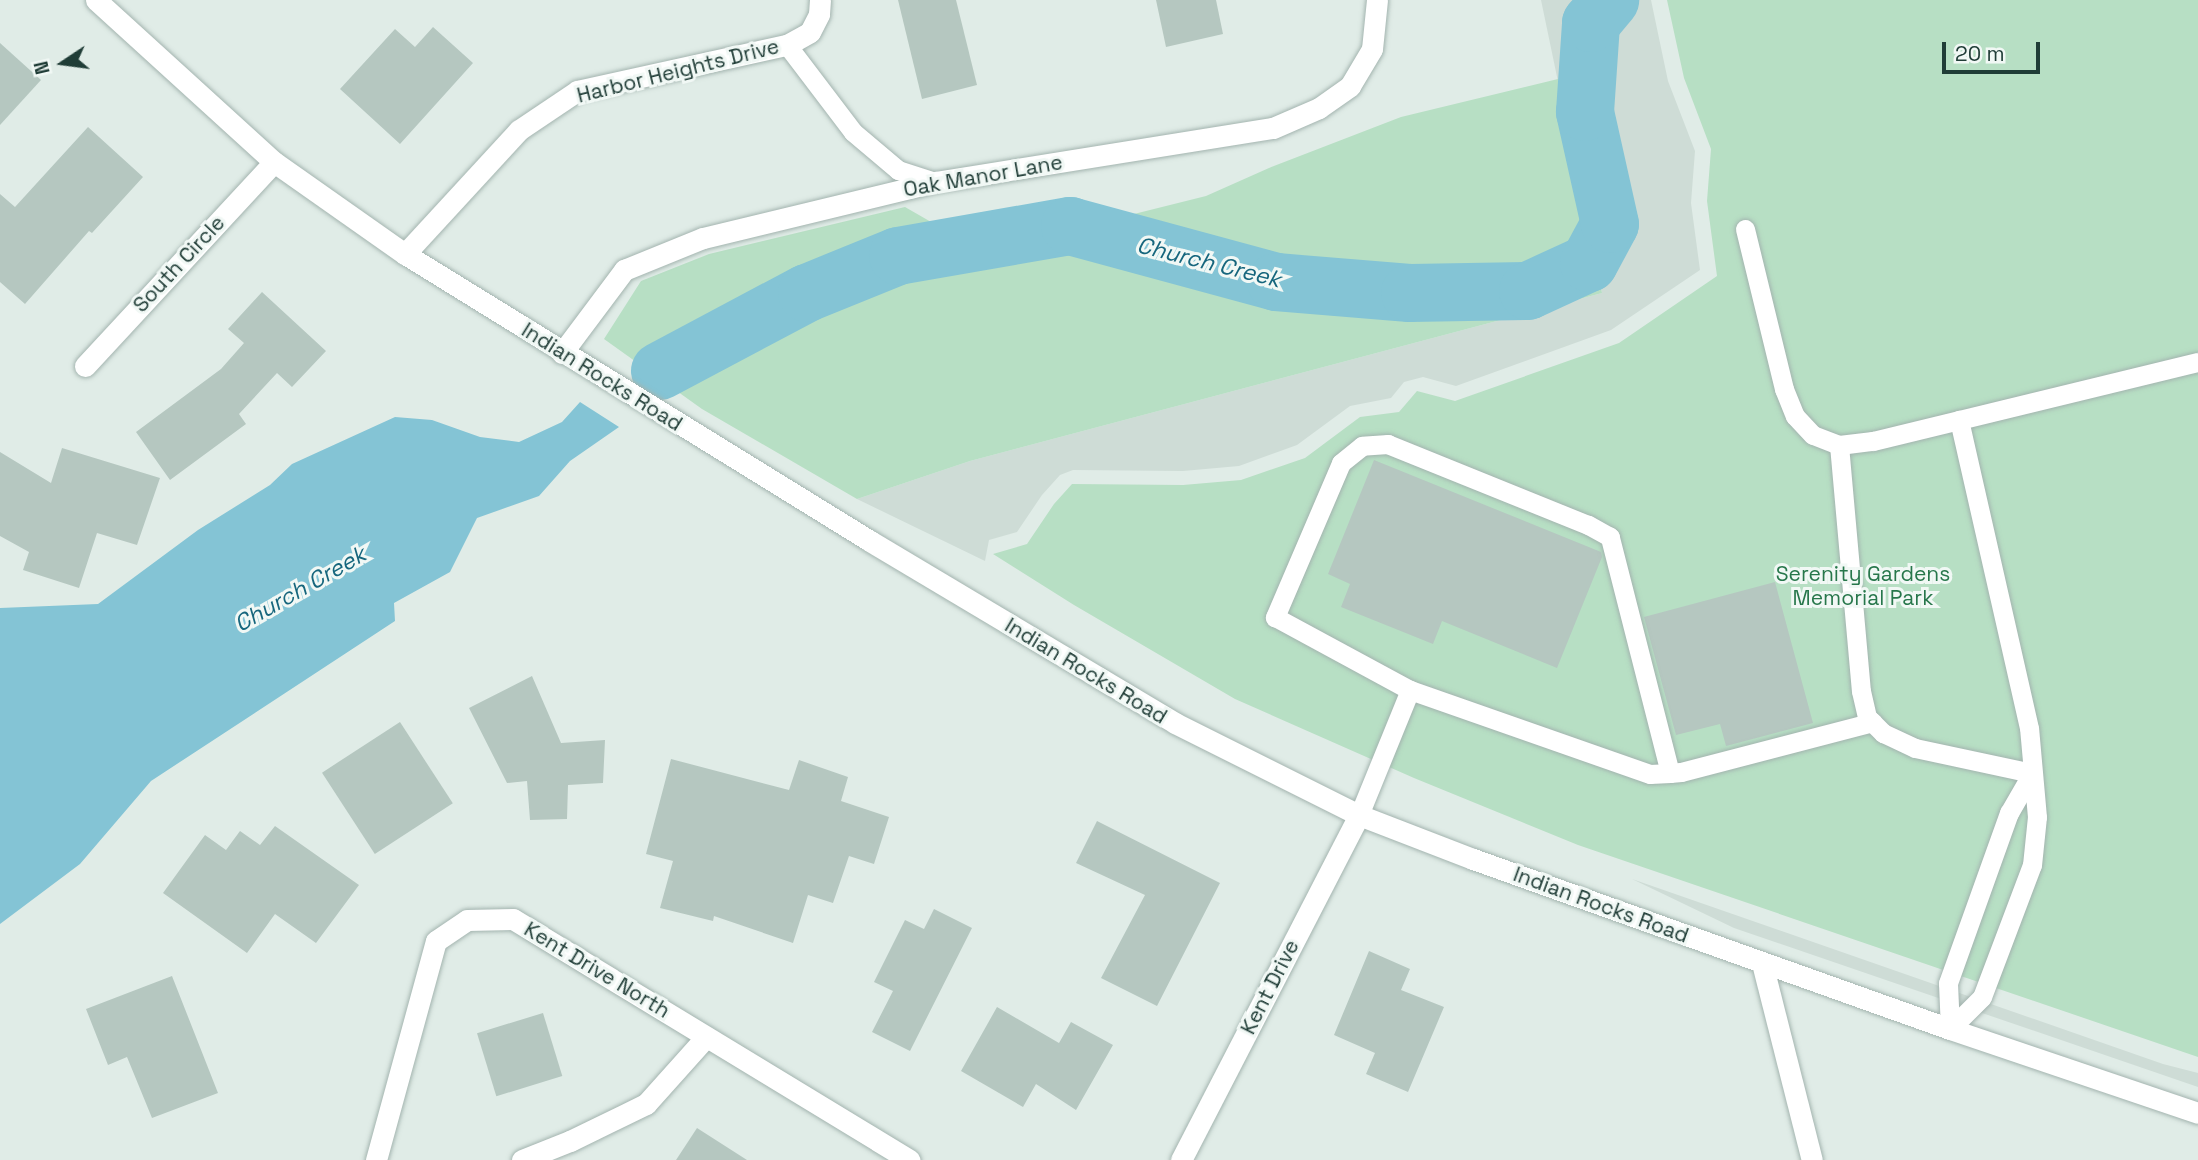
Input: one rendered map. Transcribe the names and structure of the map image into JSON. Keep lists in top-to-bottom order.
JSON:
{
  "streets": {
    "street": [
      "Harbor Heights Drive",
      "Oak Manor Lane",
      "South Circle",
      "Indian Rocks Road",
      "Kent Drive North",
      "Kent Drive"
    ]
  },
  "crossings": [
    ["Harbor Heights Drive", "Indian Rocks Road"],
    ["Oak Manor Lane", "Indian Rocks Road"],
    ["South Circle", "Indian Rocks Road"],
    ["Indian Rocks Road", "Kent Drive"]
  ],
  "water": ["Church Creek"],
  "parks": ["Serenity Gardens Memorial Park"],
  "scale_bar": "20 m",
  "north": "left"
}
